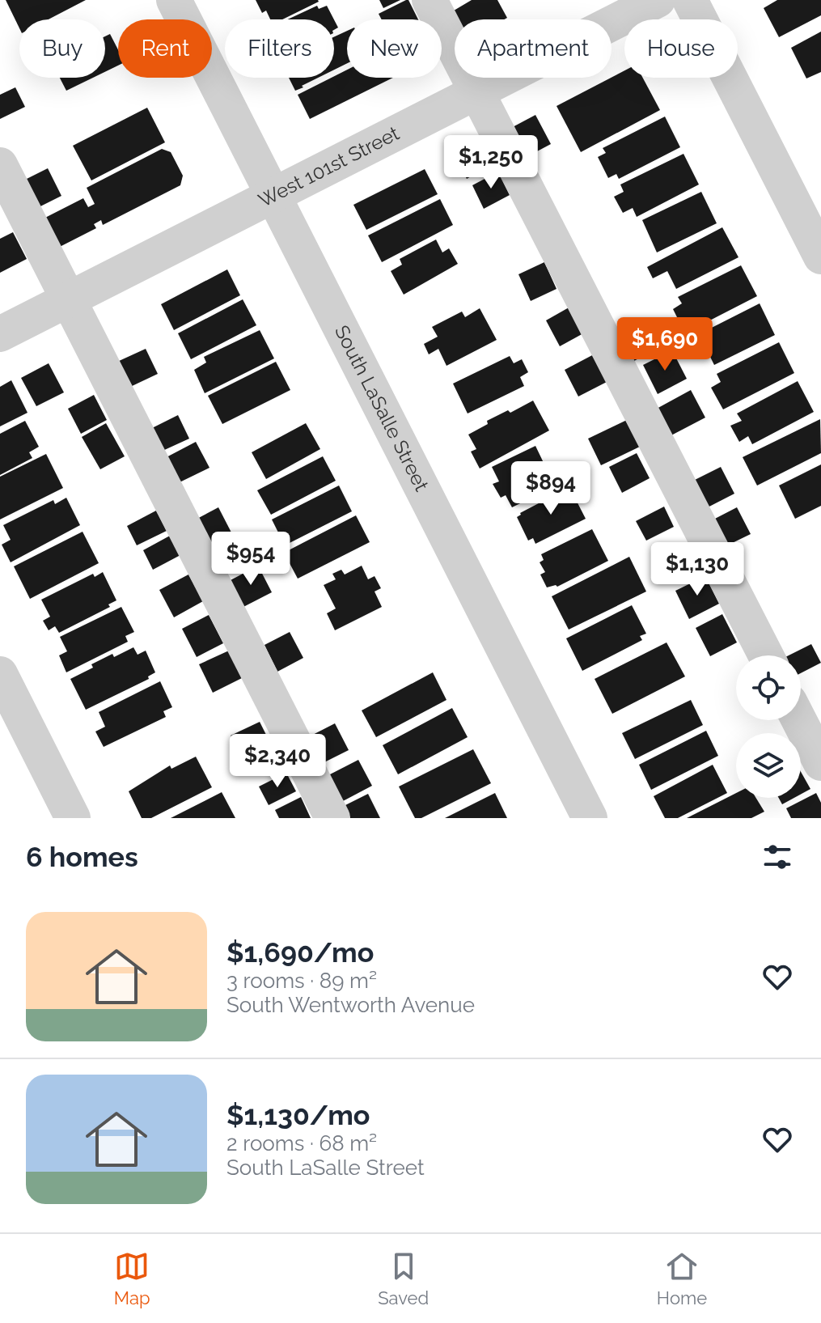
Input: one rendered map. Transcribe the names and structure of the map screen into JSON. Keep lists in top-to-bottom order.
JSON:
{
  "streets": {
    "street": ["West 101st Street", "South LaSalle Street"]
  },
  "crossings": [
    ["West 101st Street", "South LaSalle Street"]
  ],
  "page": {
    "chip": [
      "Buy",
      "Rent",
      "Filters",
      "New",
      "Apartment",
      "House"
    ],
    "price": [
      "$1,250",
      "$1,690",
      "$894",
      "$954",
      "$1,130",
      "$2,340"
    ],
    "heading": "6 homes",
    "list": [
      {
        "name": "$1,690/mo",
        "note": "3 rooms · 89 m² · South Wentworth Avenue"
      },
      {
        "name": "$1,130/mo",
        "note": "2 rooms · 68 m² · South LaSalle Street"
      }
    ],
    "tabs": ["Map", "Saved", "Home"]
  }
}
